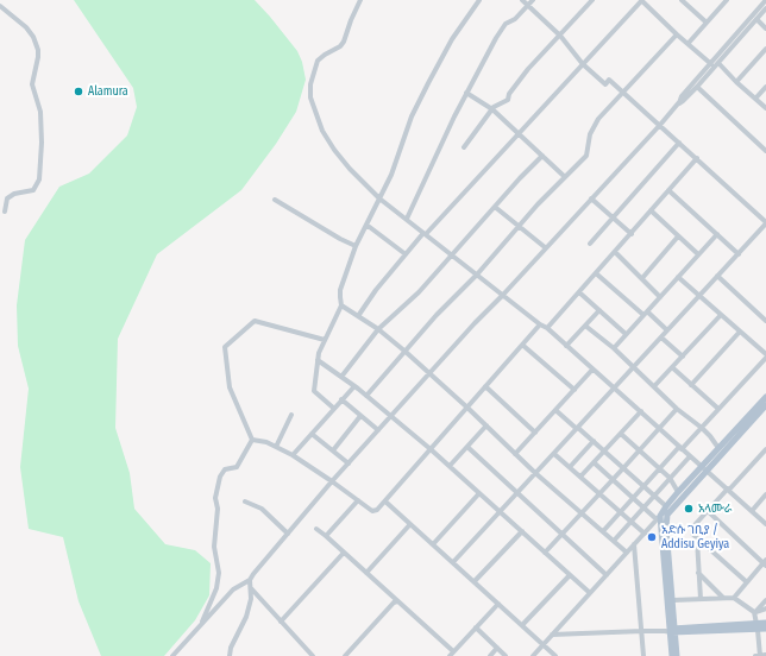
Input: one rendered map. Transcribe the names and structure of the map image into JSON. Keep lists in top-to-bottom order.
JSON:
{
  "places": ["Alamura", "አላሙራ", "አድሱ ገቢያ / Addisu Geyiya"]
}
